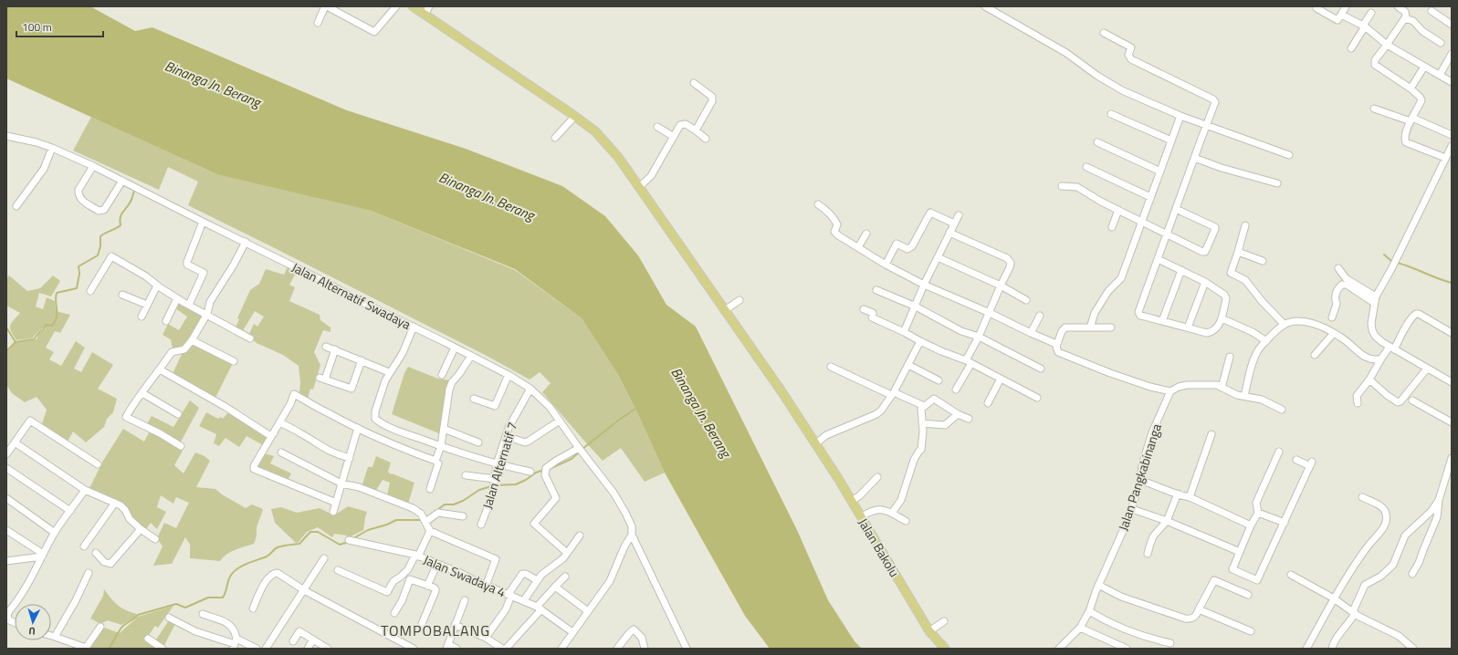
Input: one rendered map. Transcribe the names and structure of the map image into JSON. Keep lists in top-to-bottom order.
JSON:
{
  "streets": {
    "main road": ["Jalan Bakolu"],
    "street": [
      "Jalan Alternatif Swadaya",
      "Jalan Alternatif 7",
      "Jalan Pangkabinanga",
      "Jalan Swadaya 4"
    ]
  },
  "crossings": [
    ["Jalan Alternatif Swadaya", "Jalan Alternatif 7"]
  ],
  "districts": ["TOMPOBALANG"],
  "water": ["Binanga Jn. Berang"],
  "scale_bar": "100 m",
  "north": "bottom"
}
